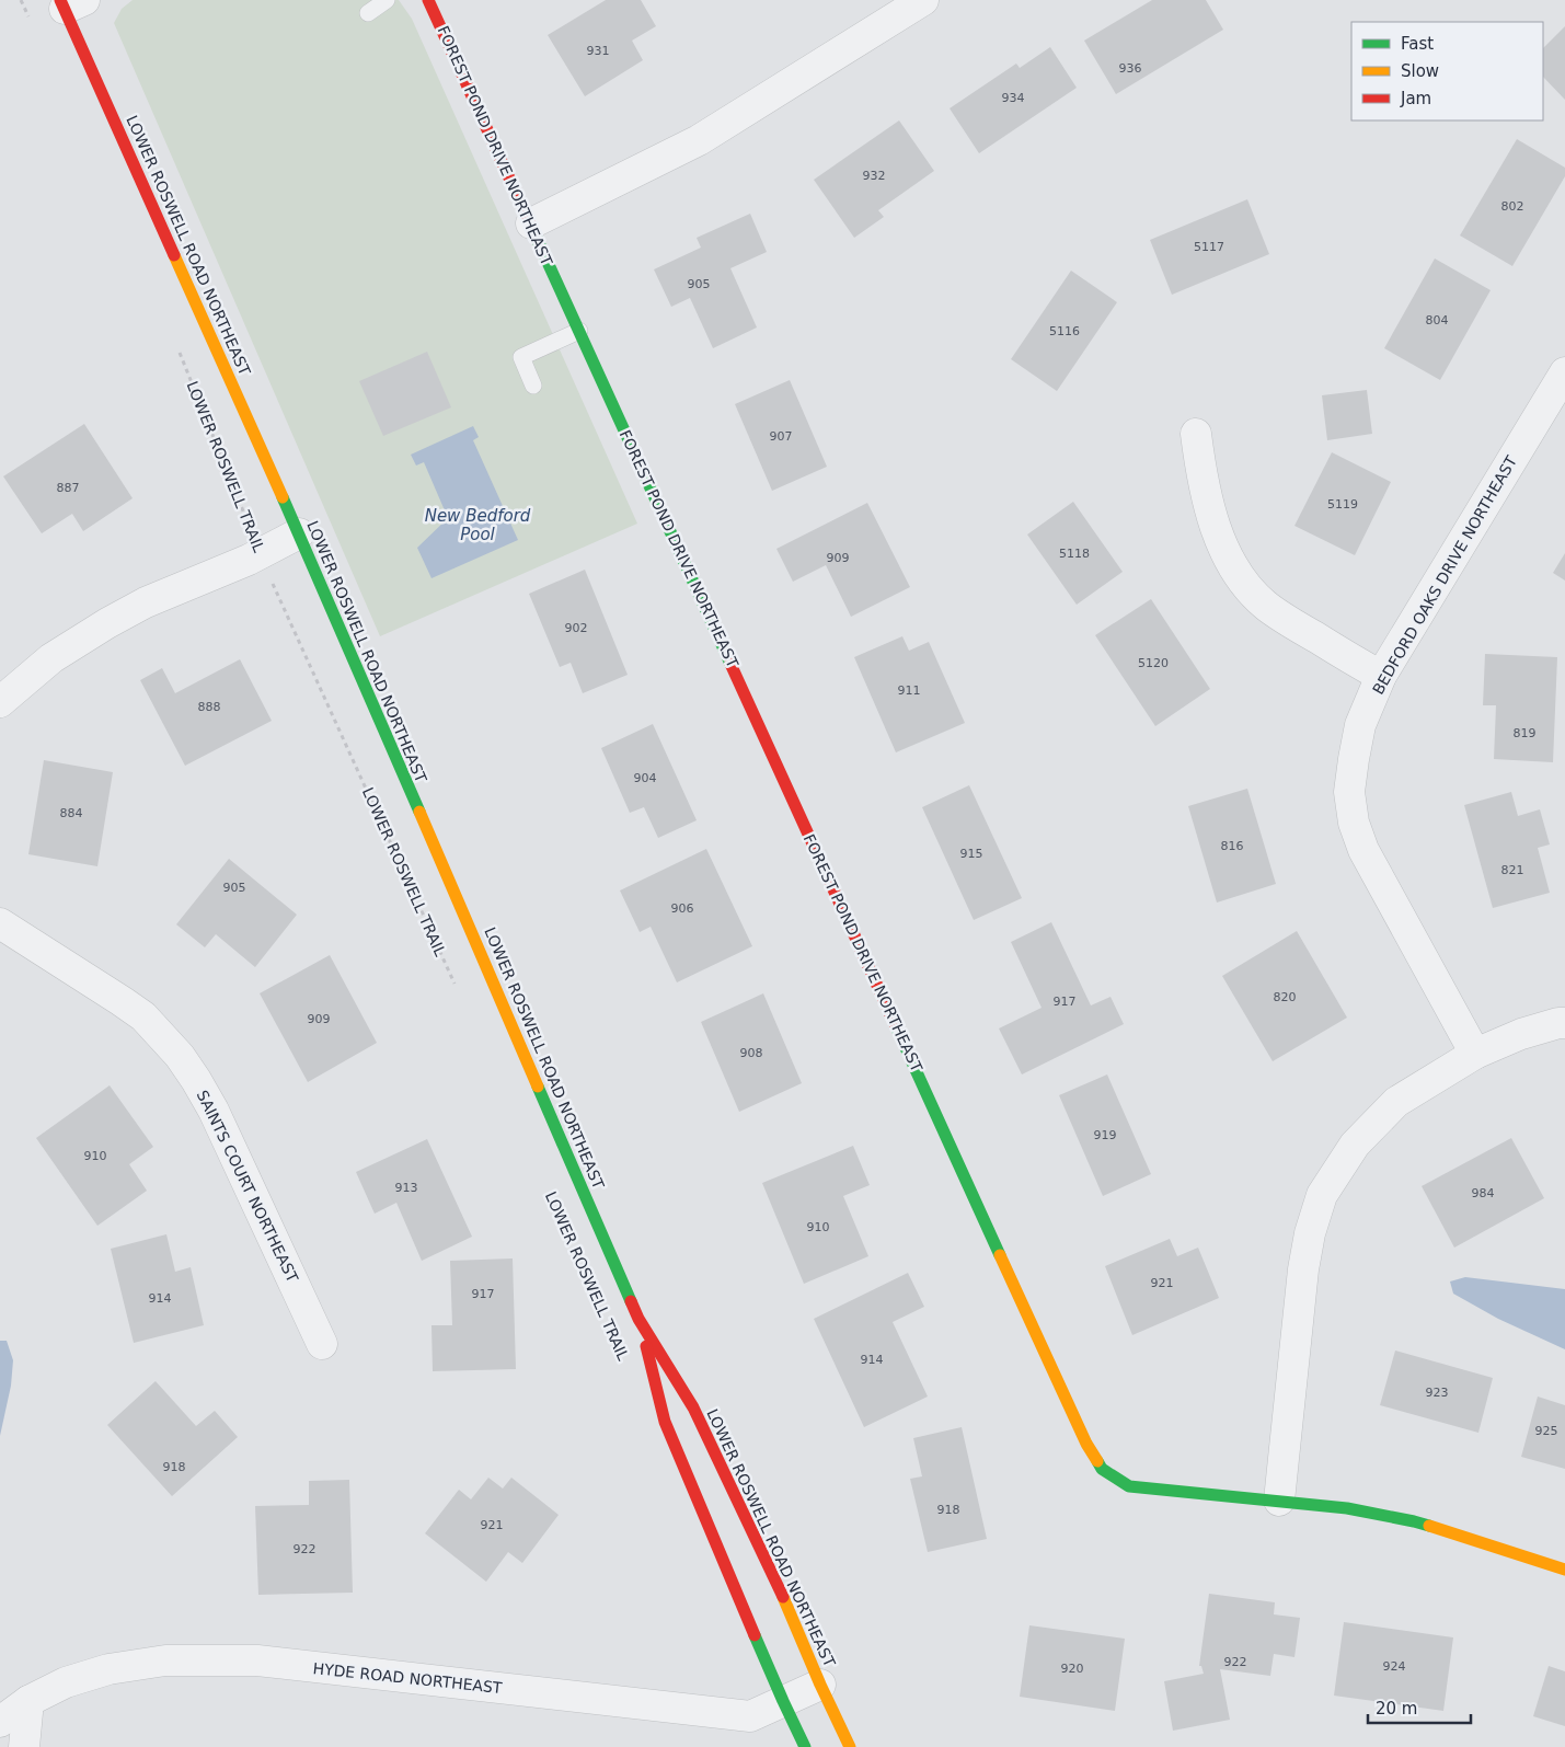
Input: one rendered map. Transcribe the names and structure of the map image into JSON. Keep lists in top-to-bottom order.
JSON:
{
  "streets": {
    "street": [
      "FOREST POND DRIVE NORTHEAST",
      "LOWER ROSWELL ROAD NORTHEAST",
      "BEDFORD OAKS DRIVE NORTHEAST",
      "SAINTS COURT NORTHEAST",
      "HYDE ROAD NORTHEAST"
    ],
    "path": ["LOWER ROSWELL TRAIL"]
  },
  "crossings": [
    ["LOWER ROSWELL ROAD NORTHEAST", "HYDE ROAD NORTHEAST"]
  ],
  "water": ["New Bedford Pool"],
  "house_numbers": [
    "931",
    "936",
    "934",
    "932",
    "802",
    "5117",
    "905",
    "804",
    "5116",
    "907",
    "887",
    "5119",
    "5118",
    "909",
    "902",
    "5120",
    "911",
    "888",
    "819",
    "904",
    "884",
    "816",
    "915",
    "821",
    "905",
    "906",
    "820",
    "917",
    "909",
    "908",
    "919",
    "910",
    "913",
    "984",
    "910",
    "921",
    "917",
    "914",
    "914",
    "923",
    "925",
    "918",
    "918",
    "921",
    "922",
    "922",
    "924",
    "920"
  ],
  "legend": ["Fast", "Slow", "Jam"],
  "scale_bar": "20 m"
}
